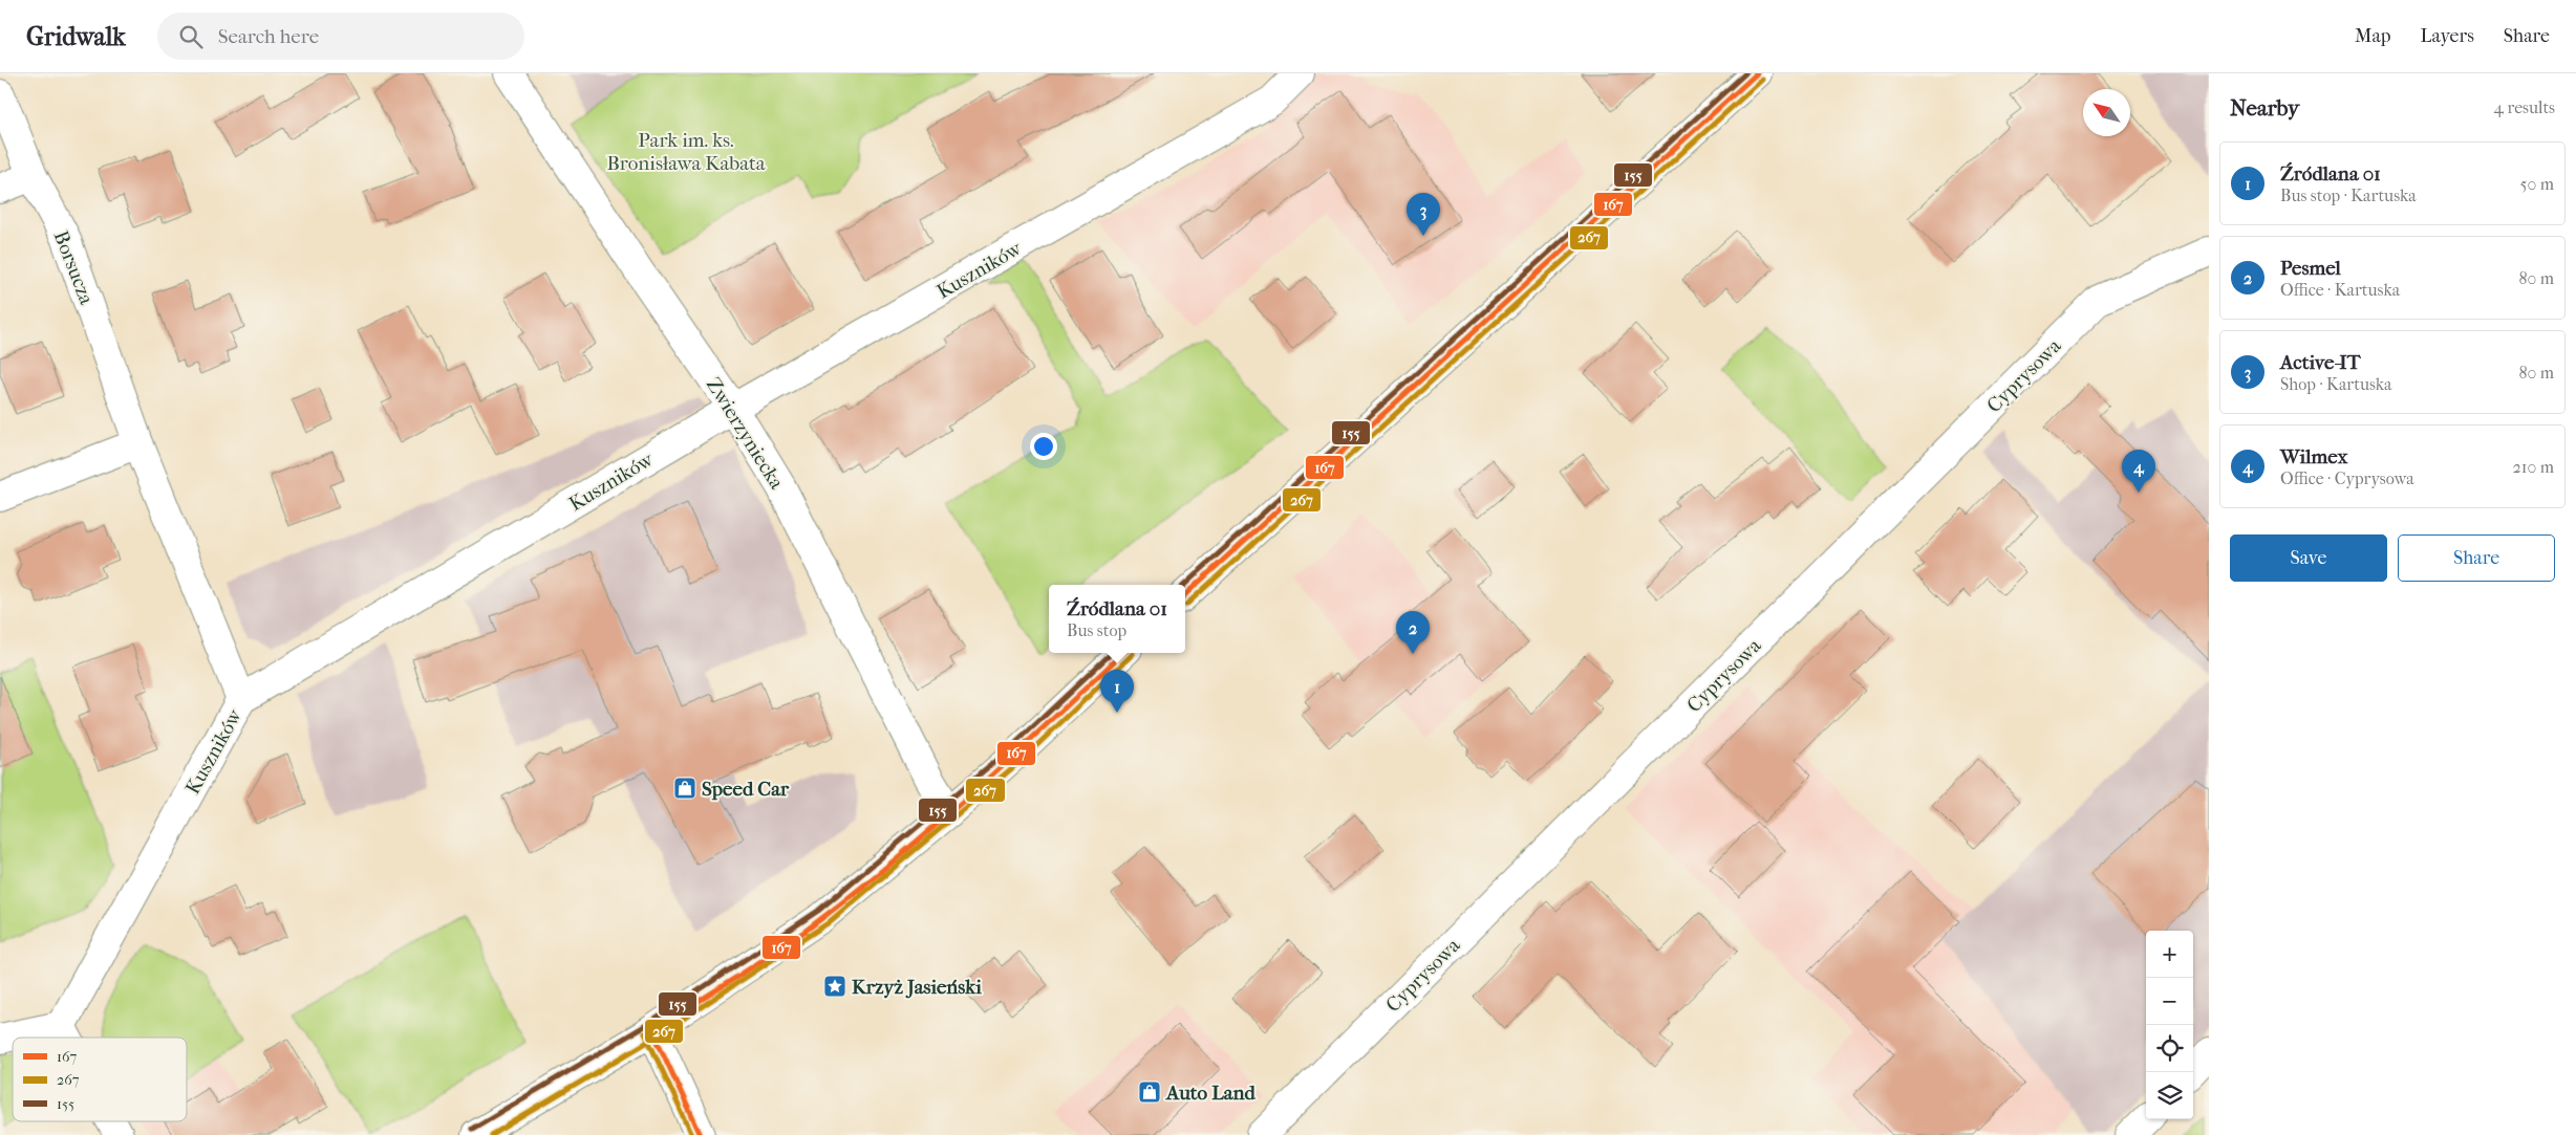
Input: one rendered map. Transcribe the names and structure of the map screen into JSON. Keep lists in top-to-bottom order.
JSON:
{
  "streets": {
    "street": [
      "Borsucza",
      "Kuszników",
      "Cyprysowa",
      "Zwierzyniecka"
    ]
  },
  "crossings": [
    ["Borsucza", "Kuszników"],
    ["Kuszników", "Zwierzyniecka"]
  ],
  "parks": ["Park im. ks. Bronisława Kabata"],
  "places": {
    "shop": ["Speed Car", "Auto Land"],
    "place": ["Krzyż Jasieński"]
  },
  "lines": ["transit line 167", "transit line 155", "transit line 267"],
  "legend": ["167", "267", "155"],
  "north": "top left",
  "page": {
    "header": "Gridwalk",
    "search": "Search here",
    "nav": ["Map", "Layers", "Share"],
    "heading": ["Nearby", "4 results"],
    "list": [
      {
        "mark": "1",
        "name": "Źródlana 01",
        "note": "Bus stop · Kartuska",
        "value": "50 m"
      },
      {
        "mark": "2",
        "name": "Pesmel",
        "note": "Office · Kartuska",
        "value": "80 m"
      },
      {
        "mark": "3",
        "name": "Active-IT",
        "note": "Shop · Kartuska",
        "value": "80 m"
      },
      {
        "mark": "4",
        "name": "Wilmex",
        "note": "Office · Cyprysowa",
        "value": "210 m"
      }
    ],
    "pins": [
      "3",
      "4",
      "2",
      "1"
    ],
    "buttons": ["Save", "Share"],
    "popup": ["Źródlana 01", "Bus stop"],
    "map_buttons": ["+", "−"]
  }
}
